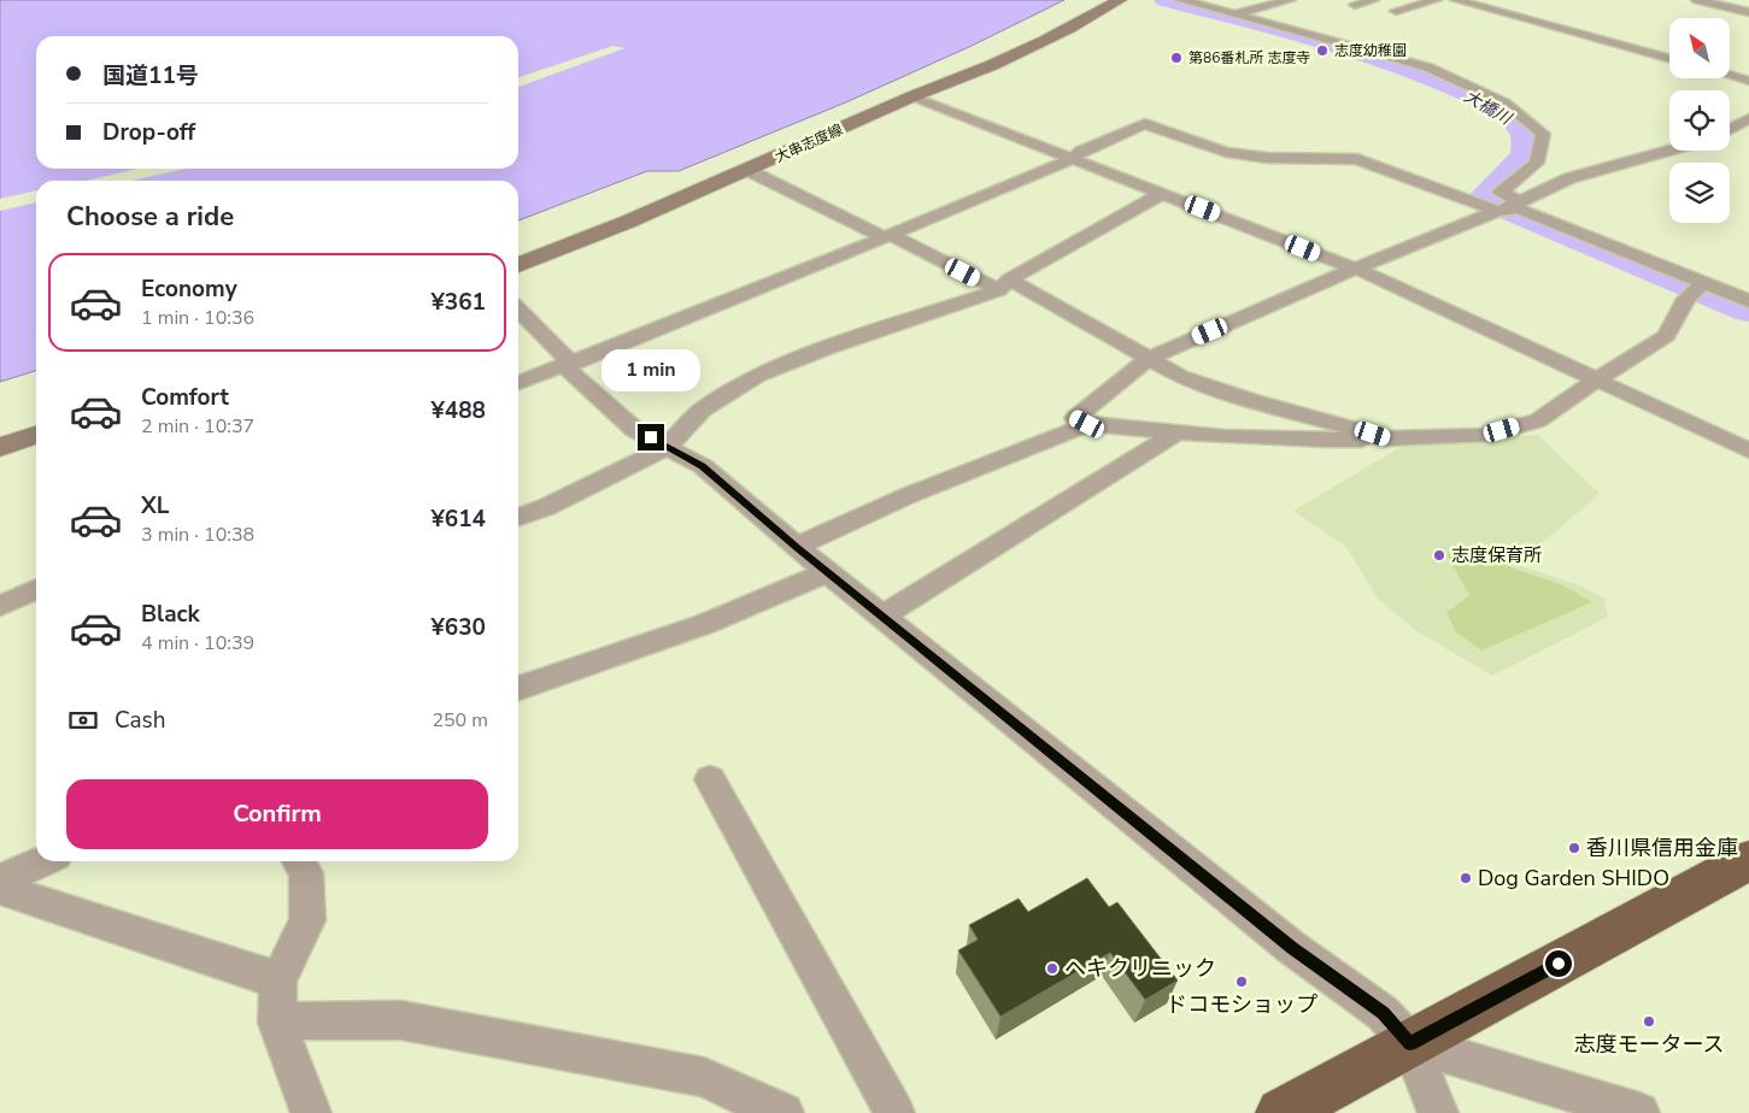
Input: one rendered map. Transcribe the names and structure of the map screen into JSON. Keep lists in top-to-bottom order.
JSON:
{
  "streets": {
    "main road": ["大串志度線"]
  },
  "water": ["大橋川"],
  "places": [
    "志度幼稚園",
    "第86番札所 志度寺",
    "志度保育所",
    "香川県信用金庫",
    "Dog Garden SHIDO",
    "ヘキクリニック",
    "ドコモショップ",
    "志度モータース"
  ],
  "north": "top left",
  "page": {
    "banner": ["国道11号", "Drop-off"],
    "heading": "Choose a ride",
    "list": [
      {
        "name": "Economy",
        "note": "1 min · 10:36",
        "value": "¥361"
      },
      {
        "name": "Comfort",
        "note": "2 min · 10:37",
        "value": "¥488"
      },
      {
        "name": "XL",
        "note": "3 min · 10:38",
        "value": "¥614"
      },
      {
        "name": "Black",
        "note": "4 min · 10:39",
        "value": "¥630"
      }
    ],
    "bubble": "1 min",
    "pay": ["Cash", "250 m"],
    "buttons": "Confirm"
  }
}
